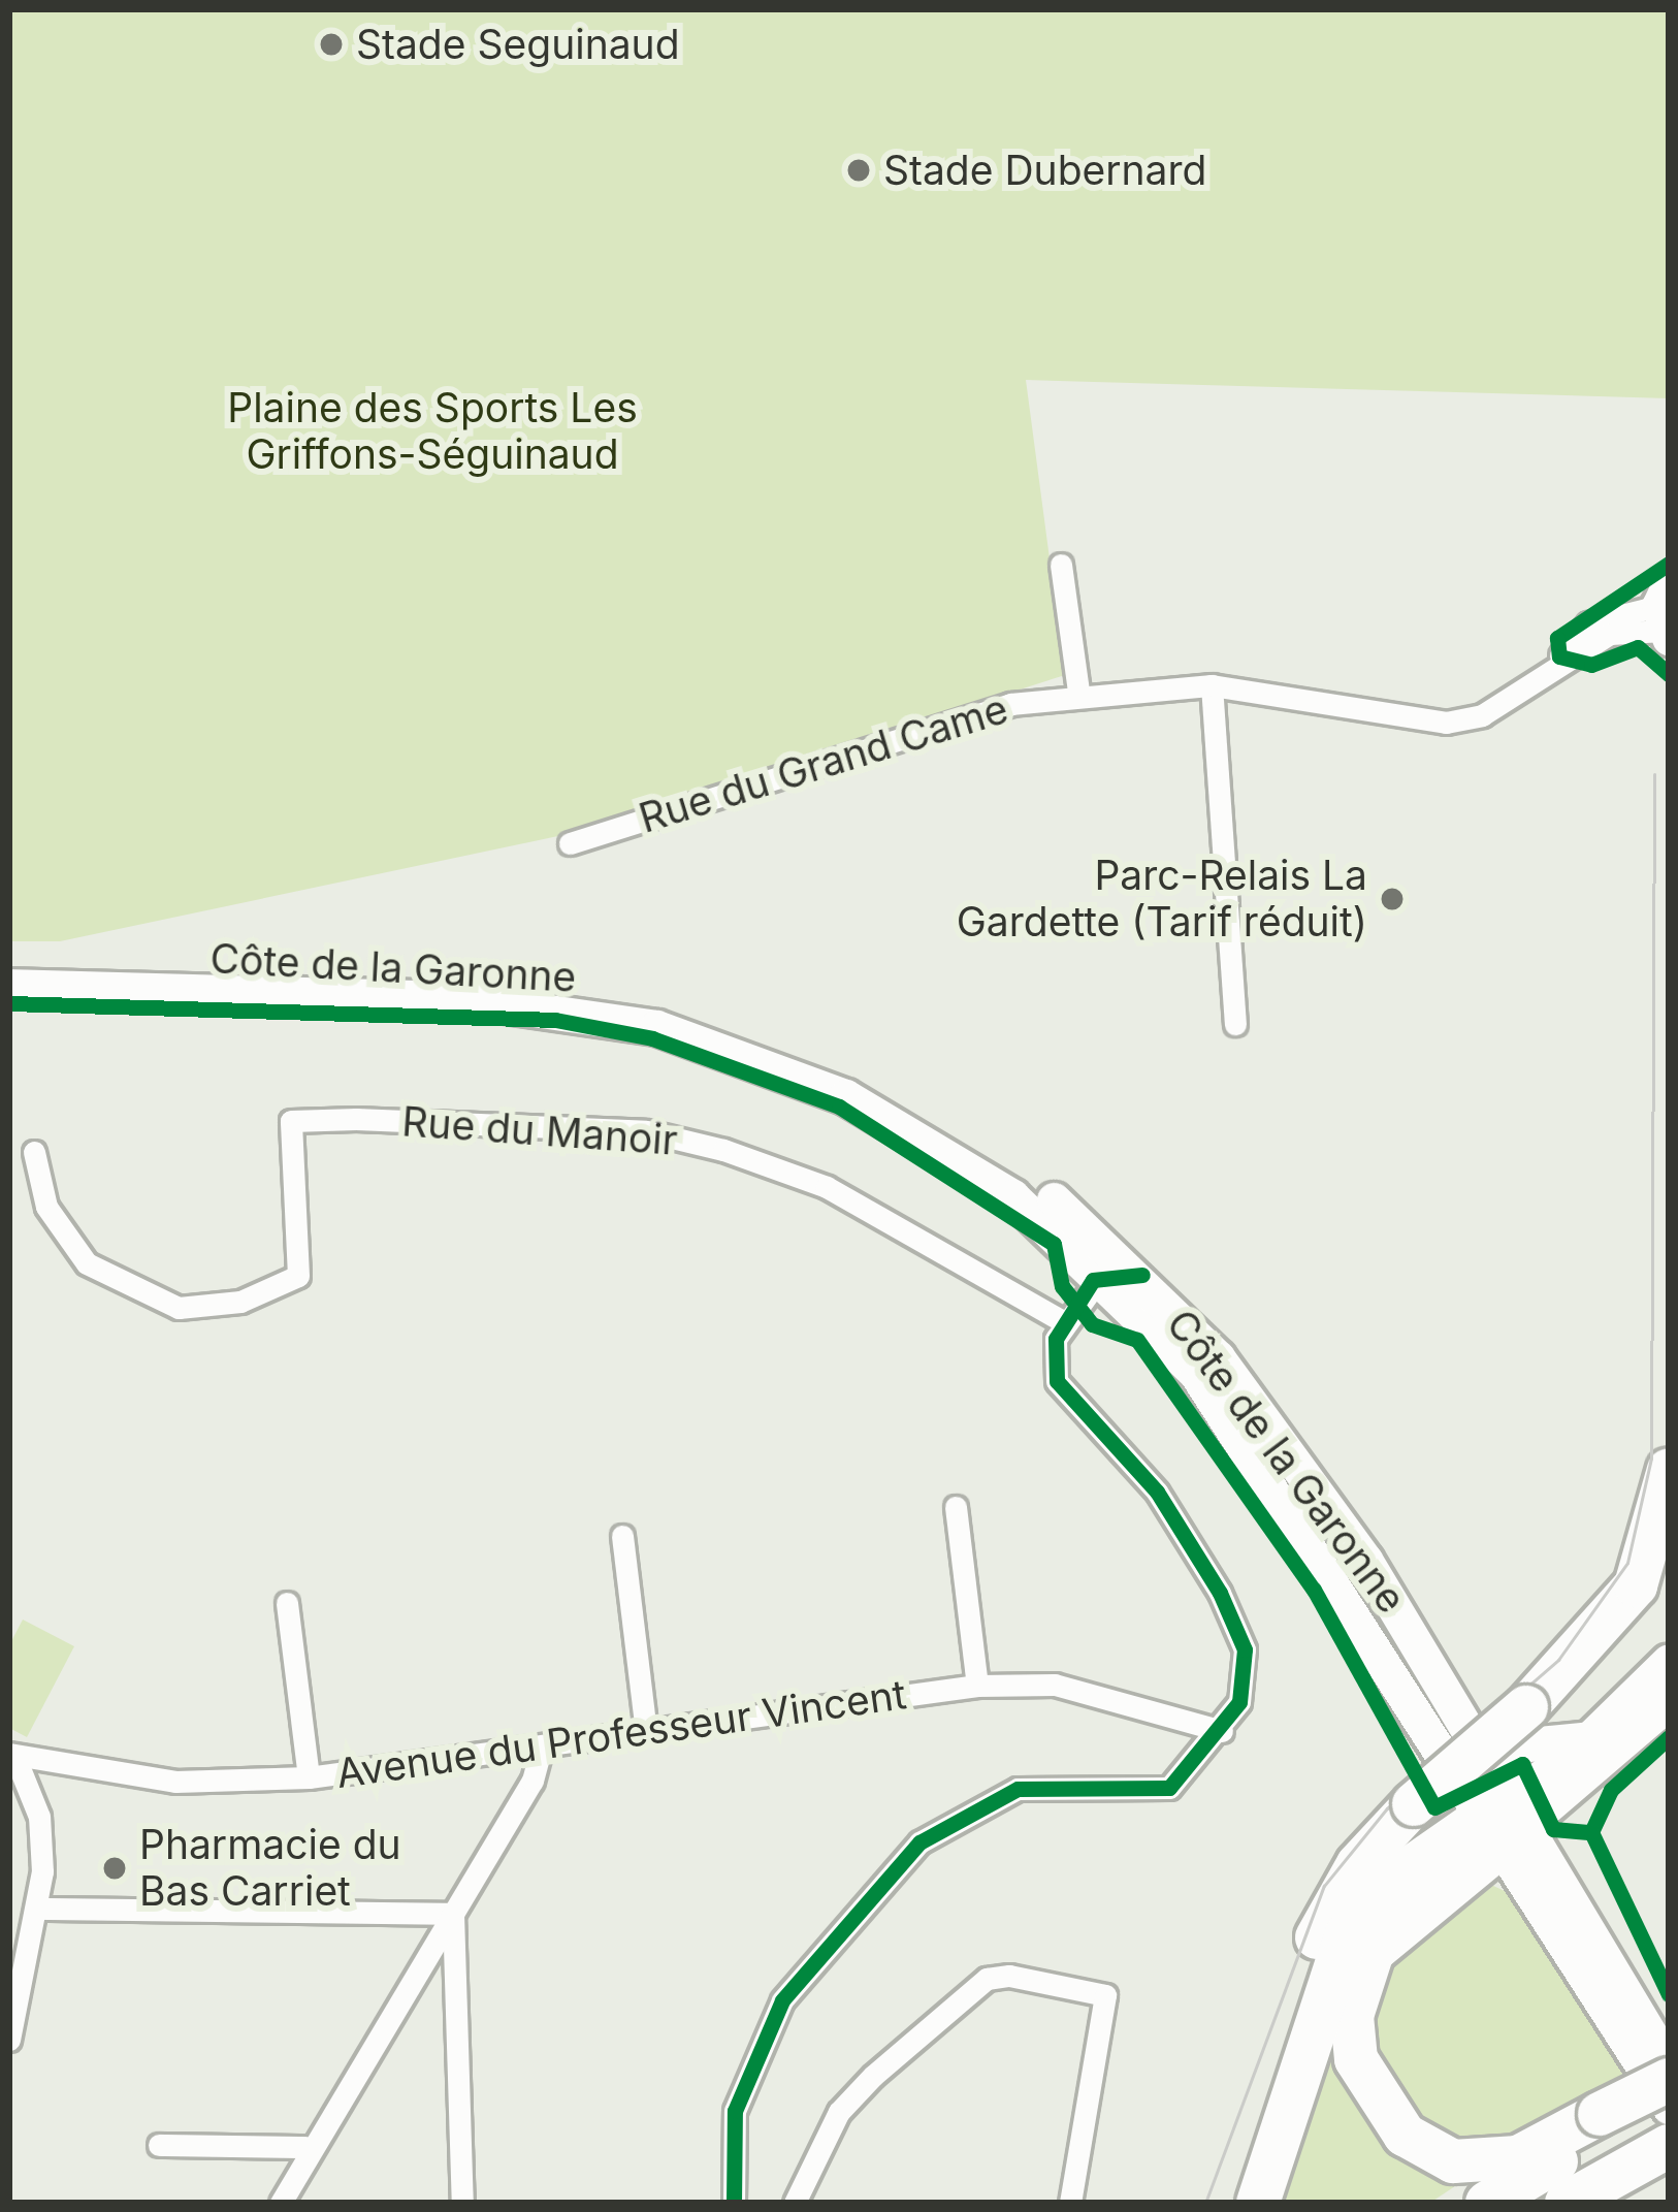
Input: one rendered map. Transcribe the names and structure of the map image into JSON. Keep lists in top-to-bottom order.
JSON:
{
  "streets": {
    "main road": ["Côte de la Garonne"],
    "street": ["Rue du Grand Came", "Rue du Manoir", "Avenue du Professeur Vincent"]
  },
  "parks": ["Plaine des Sports Les Griffons-Séguinaud"],
  "places": [
    "Stade Seguinaud",
    "Stade Dubernard",
    "Parc-Relais La Gardette (Tarif réduit)",
    "Pharmacie du Bas Carriet"
  ]
}
